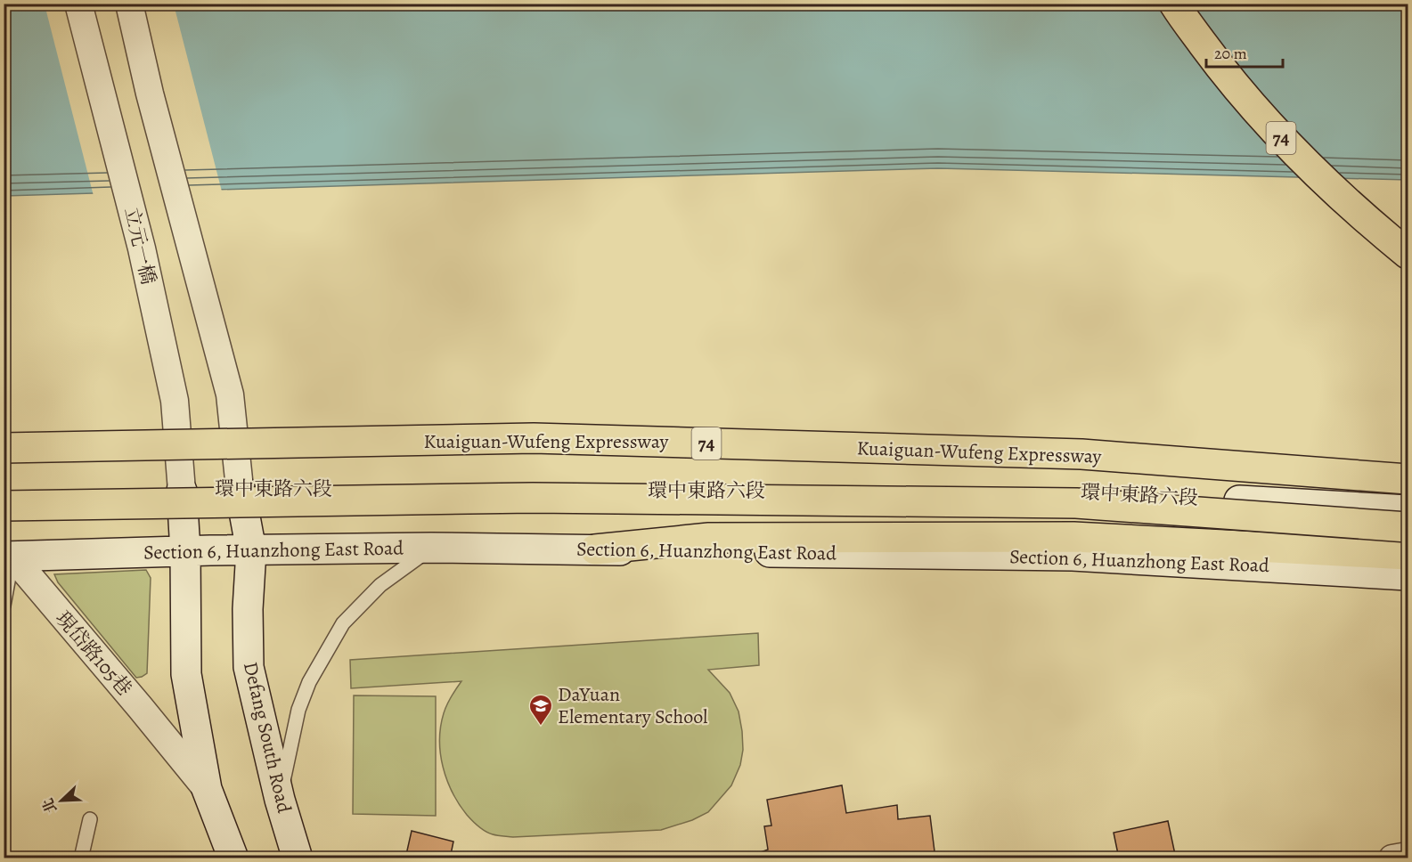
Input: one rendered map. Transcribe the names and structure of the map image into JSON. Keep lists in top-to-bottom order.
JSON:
{
  "streets": {
    "highway": ["74", "Kuaiguan-Wufeng Expressway"],
    "street": [
      "立元一橋",
      "環中東路六段",
      "Section 6, Huanzhong East Road",
      "現岱路105巷",
      "Defang South Road"
    ]
  },
  "crossings": [
    ["立元一橋", "環中東路六段"],
    ["環中東路六段", "Defang South Road"],
    ["Section 6, Huanzhong East Road", "現岱路105巷"],
    ["Section 6, Huanzhong East Road", "Defang South Road"]
  ],
  "places": {
    "school or university": ["DaYuan Elementary School"]
  },
  "scale_bar": "20 m",
  "north": "bottom left"
}
